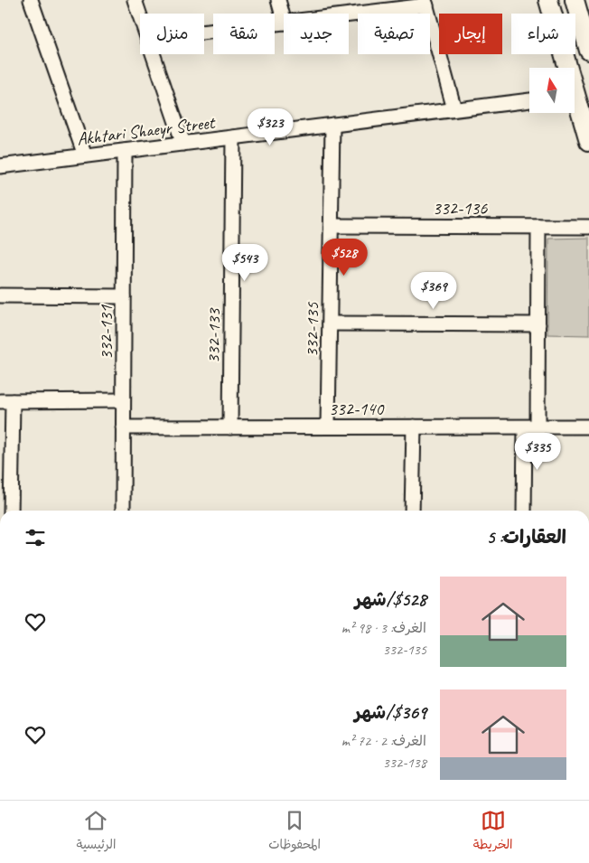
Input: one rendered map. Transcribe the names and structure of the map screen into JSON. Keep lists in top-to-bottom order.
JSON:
{
  "streets": {
    "street": [
      "Akhtari Shaeyr Street",
      "332-136",
      "332-135",
      "332-131",
      "332-133",
      "332-140"
    ]
  },
  "crossings": [
    ["Akhtari Shaeyr Street", "332-135"],
    ["Akhtari Shaeyr Street", "332-131"],
    ["Akhtari Shaeyr Street", "332-133"],
    ["332-136", "332-135"],
    ["332-135", "332-140"],
    ["332-131", "332-140"],
    ["332-133", "332-140"]
  ],
  "north": "top",
  "page": {
    "chip": [
      "شراء",
      "إيجار",
      "تصفية",
      "جديد",
      "شقة",
      "منزل"
    ],
    "price": [
      "$323",
      "$528",
      "$543",
      "$369",
      "$335"
    ],
    "heading": "العقارات: 5",
    "list": [
      {
        "name": "$528/شهر",
        "note": "الغرف: 3 · 98 m² · 332-135"
      },
      {
        "name": "$369/شهر",
        "note": "الغرف: 2 · 72 m² · 332-138"
      }
    ],
    "tabs": ["الخريطة", "المحفوظات", "الرئيسية"]
  }
}
